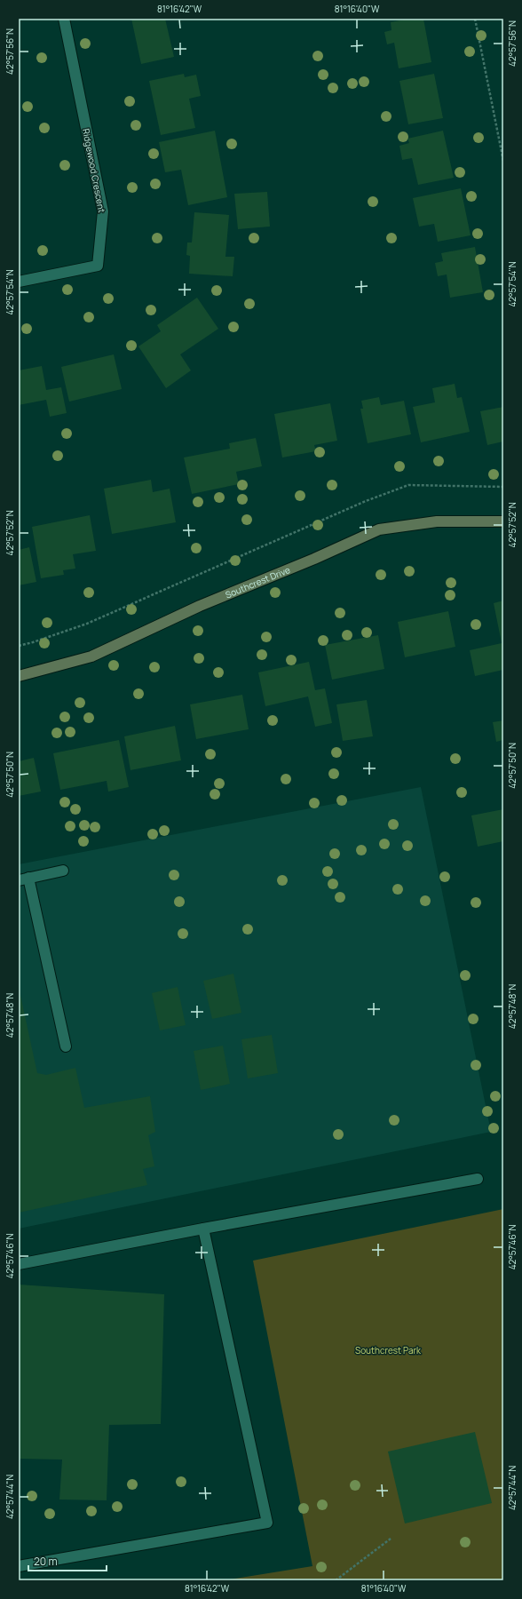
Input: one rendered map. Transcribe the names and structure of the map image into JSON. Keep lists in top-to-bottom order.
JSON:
{
  "streets": {
    "street": ["Ridgewood Crescent", "Southcrest Drive"]
  },
  "parks": ["Southcrest Park"],
  "scale_bar": "20 m",
  "coordinates": [
    "81°16'42\"W",
    "81°16'40\"W",
    "42°57'56\"N",
    "42°57'54\"N",
    "42°57'52\"N",
    "42°57'50\"N",
    "42°57'48\"N",
    "42°57'46\"N",
    "42°57'44\"N"
  ]
}
